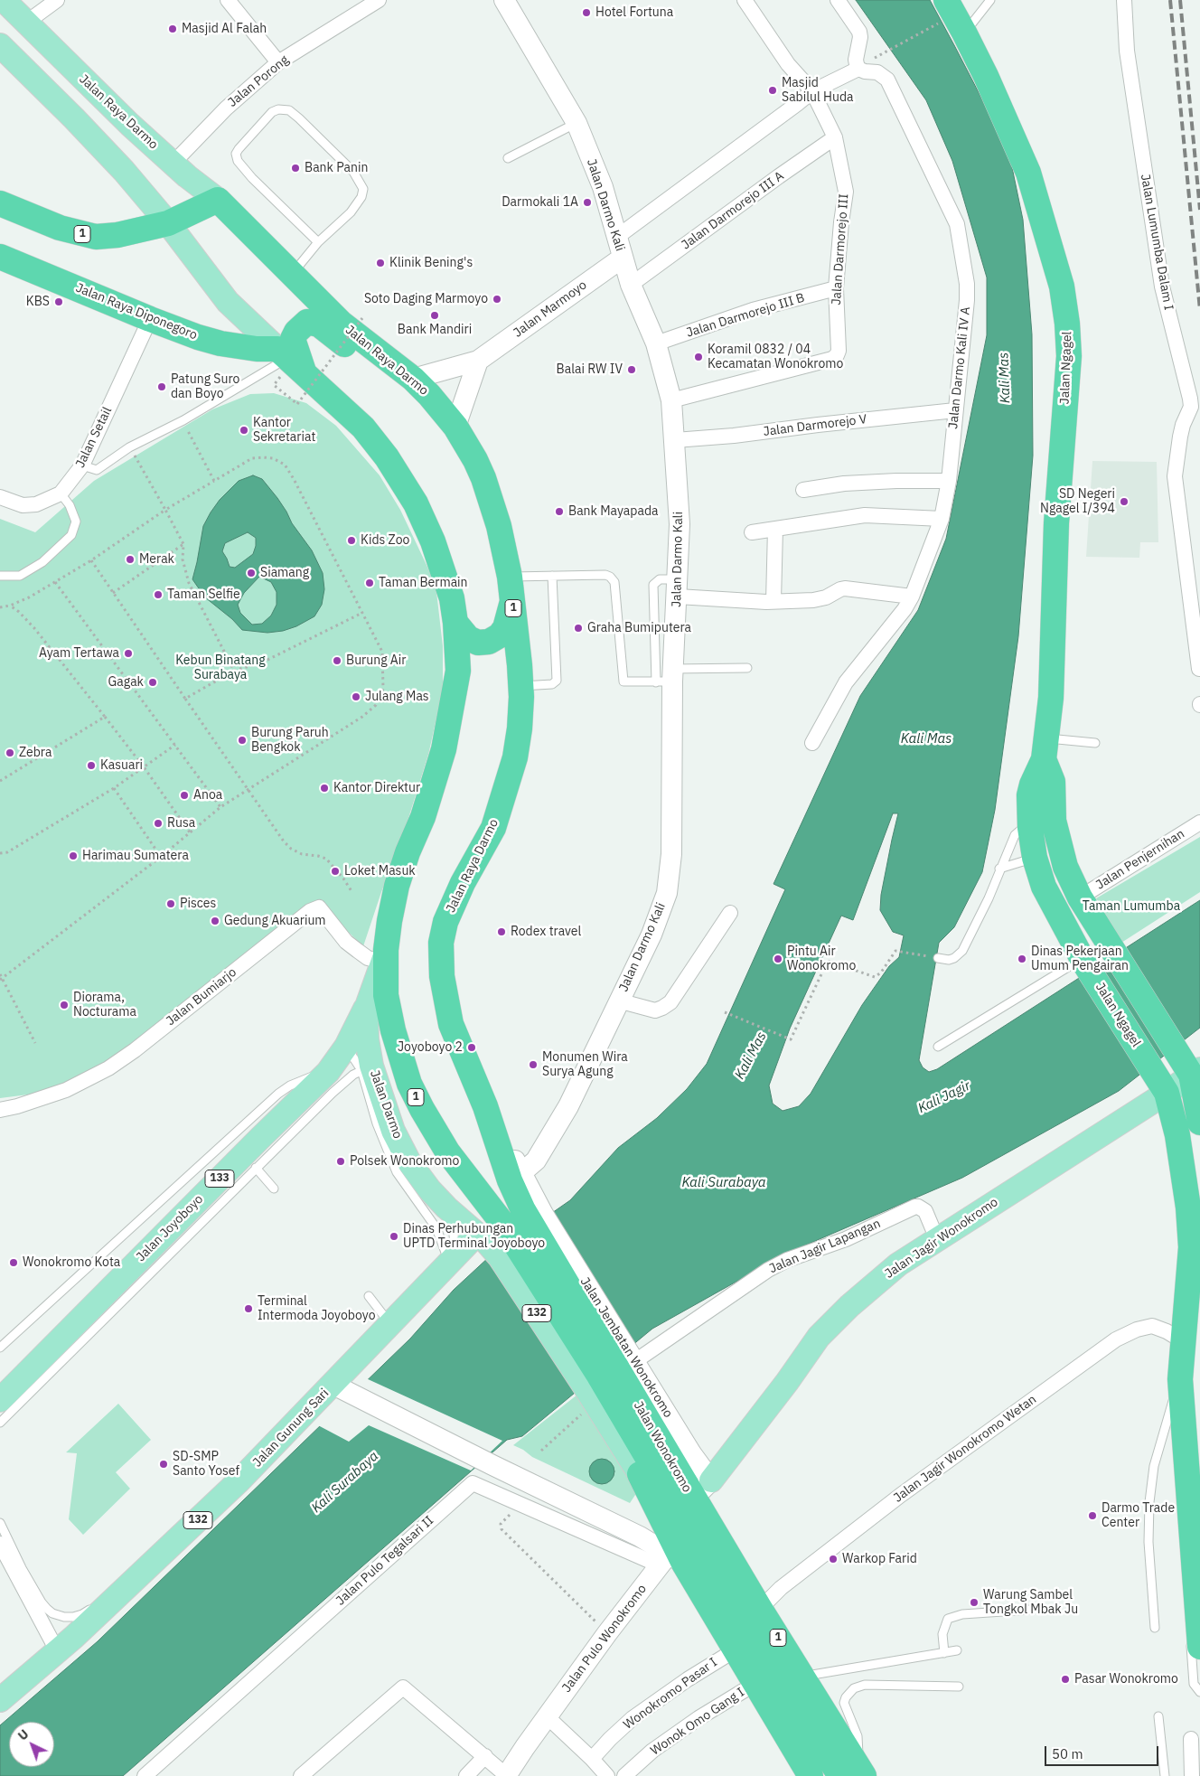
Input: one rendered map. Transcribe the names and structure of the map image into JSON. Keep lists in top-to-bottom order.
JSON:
{
  "streets": {
    "highway": [
      "Jalan Raya Darmo",
      "1",
      "Jalan Raya Diponegoro",
      "Jalan Ngagel",
      "Jalan Wonokromo"
    ],
    "main road": [
      "Jalan Darmo Kali",
      "Jalan Marmoyo",
      "Jalan Darmo",
      "133",
      "Jalan Joyoboyo",
      "Jalan Jagir Wonokromo",
      "132",
      "Jalan Jembatan Wonokromo",
      "Jalan Gunung Sari",
      "Jalan Pulo Wonokromo"
    ],
    "street": [
      "Jalan Porong",
      "Jalan Darmorejo III A",
      "Jalan Lumumba Dalam I",
      "Jalan Darmorejo III",
      "Jalan Darmorejo III B",
      "Jalan Darmo Kali IV A",
      "Jalan Darmorejo V",
      "Jalan Setail",
      "Jalan Penjernihan",
      "Jalan Bumiarjo",
      "Jalan Jagir Lapangan",
      "Jalan Jagir Wonokromo Wetan",
      "Jalan Pulo Tegalsari II",
      "Wonokromo Pasar I",
      "Wonok Omo Gang I"
    ]
  },
  "crossings": [
    ["Jalan Porong", "Jalan Raya Darmo"],
    ["Jalan Raya Darmo", "Jalan Darmo Kali"],
    ["Jalan Raya Darmo", "1"],
    ["Jalan Raya Darmo", "Jalan Marmoyo"],
    ["Jalan Raya Darmo", "Jalan Wonokromo"],
    ["Jalan Darmo Kali", "Jalan Darmorejo III A"],
    ["Jalan Darmo Kali", "Jalan Darmorejo III"],
    ["Jalan Darmo Kali", "Jalan Marmoyo"],
    ["Jalan Darmo Kali", "Jalan Darmorejo III B"],
    ["Jalan Darmo Kali", "Jalan Darmorejo V"],
    ["Jalan Darmorejo III A", "Jalan Darmorejo III"],
    ["1", "Jalan Raya Diponegoro"],
    ["1", "Jalan Bumiarjo"],
    ["1", "Jalan Darmo"],
    ["1", "Jalan Jagir Wonokromo"],
    ["1", "Jalan Wonokromo"],
    ["1", "Jalan Pulo Tegalsari II"],
    ["1", "Jalan Pulo Wonokromo"],
    ["Jalan Darmorejo III", "Jalan Darmorejo III B"],
    ["Jalan Raya Diponegoro", "Jalan Setail"],
    ["Jalan Darmo Kali IV A", "Jalan Darmorejo V"],
    ["Jalan Ngagel", "Jalan Penjernihan"],
    ["Jalan Ngagel", "Jalan Jagir Wonokromo"],
    ["Jalan Ngagel", "Jalan Jagir Wonokromo Wetan"],
    ["Jalan Bumiarjo", "Jalan Darmo"],
    ["Jalan Bumiarjo", "Jalan Wonokromo"],
    ["Jalan Darmo", "Jalan Joyoboyo"],
    ["Jalan Darmo", "Jalan Gunung Sari"],
    ["Jalan Darmo", "Jalan Wonokromo"],
    ["Jalan Jagir Wonokromo", "Jalan Jagir Lapangan"],
    ["Jalan Jagir Wonokromo", "Jalan Jembatan Wonokromo"],
    ["Jalan Jagir Wonokromo", "Jalan Wonokromo"],
    ["Jalan Jagir Lapangan", "Jalan Jembatan Wonokromo"],
    ["Jalan Jagir Lapangan", "Jalan Wonokromo"],
    ["Jalan Jembatan Wonokromo", "Jalan Wonokromo"],
    ["Jalan Gunung Sari", "Jalan Wonokromo"],
    ["Jalan Wonokromo", "Jalan Jagir Wonokromo Wetan"],
    ["Jalan Wonokromo", "Jalan Pulo Tegalsari II"],
    ["Jalan Wonokromo", "Jalan Pulo Wonokromo"],
    ["Jalan Wonokromo", "Wonokromo Pasar I"],
    ["Jalan Wonokromo", "Wonok Omo Gang I"],
    ["Jalan Pulo Tegalsari II", "Jalan Pulo Wonokromo"]
  ],
  "water": ["Kali Mas", "Kali Jagir", "Kali Surabaya"],
  "parks": ["Kebun Binatang Surabaya", "Taman Lumumba"],
  "places": [
    "Hotel Fortuna",
    "Masjid Al Falah",
    "Masjid Sabilul Huda",
    "Bank Panin",
    "Darmokali 1A",
    "Klinik Bening's",
    "Soto Daging Marmoyo",
    "KBS",
    "Bank Mandiri",
    "Koramil 0832 / 04 Kecamatan Wonokromo",
    "Balai RW IV",
    "Patung Suro dan Boyo",
    "Kantor Sekretariat",
    "SD Negeri Ngagel I/394",
    "Bank Mayapada",
    "Kids Zoo",
    "Merak",
    "Siamang",
    "Taman Bermain",
    "Taman Selfie",
    "Graha Bumiputera",
    "Ayam Tertawa",
    "Burung Air",
    "Gagak",
    "Julang Mas",
    "Burung Paruh Bengkok",
    "Zebra",
    "Kasuari",
    "Kantor Direktur",
    "Anoa",
    "Rusa",
    "Harimau Sumatera",
    "Loket Masuk",
    "Pisces",
    "Gedung Akuarium",
    "Rodex travel",
    "Pintu Air Wonokromo",
    "Dinas Pekerjaan Umum Pengairan",
    "Diorama, Nocturama",
    "Joyoboyo 2",
    "Monumen Wira Surya Agung",
    "Polsek Wonokromo",
    "Dinas Perhubungan UPTD Terminal Joyoboyo",
    "Wonokromo Kota",
    "Terminal Intermoda Joyoboyo",
    "SD-SMP Santo Yosef",
    "Darmo Trade Center",
    "Warkop Farid",
    "Warung Sambel Tongkol Mbak Ju",
    "Pasar Wonokromo"
  ],
  "scale_bar": "50 m",
  "north": "top left"
}
